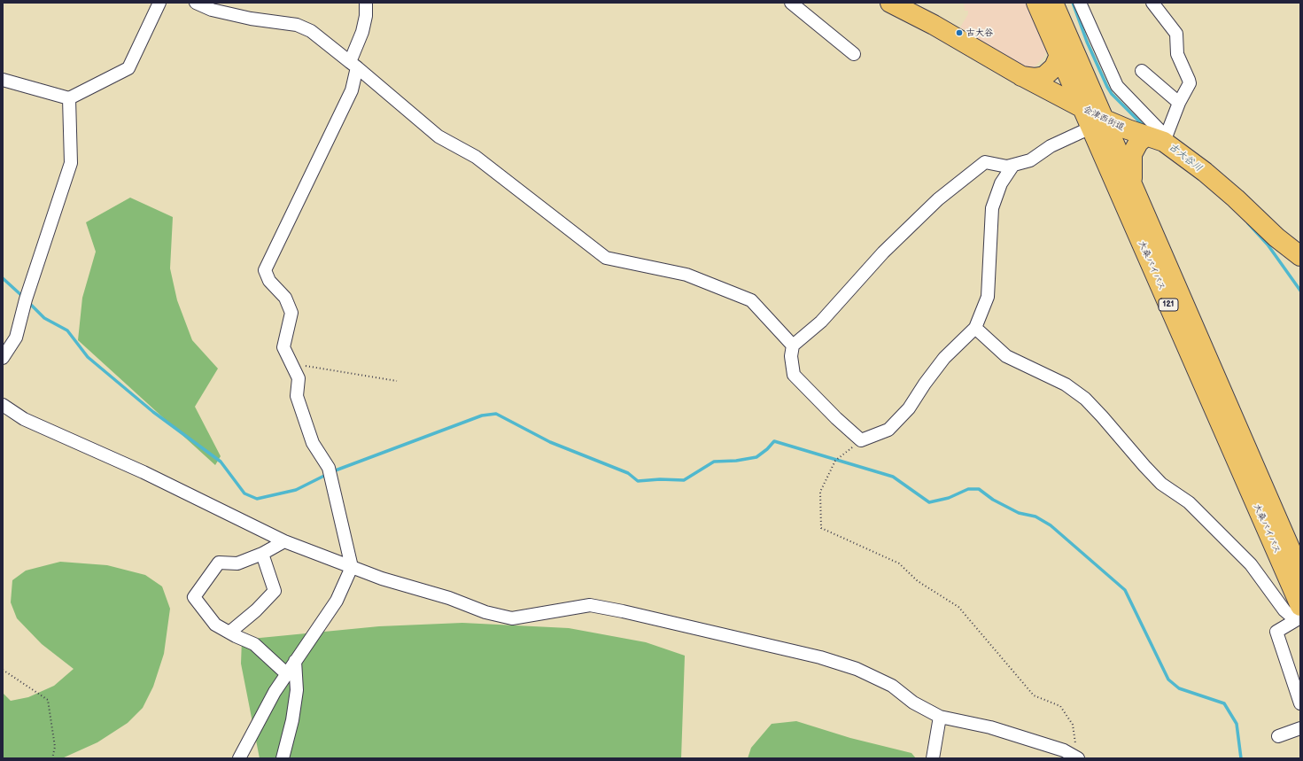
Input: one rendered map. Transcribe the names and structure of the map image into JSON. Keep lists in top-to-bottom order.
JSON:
{
  "streets": {
    "highway": ["会津西街道", "大桑バイパス", "121"]
  },
  "crossings": [
    ["会津西街道", "大桑バイパス"]
  ],
  "water": ["古大谷川"],
  "places": ["古大谷"]
}
